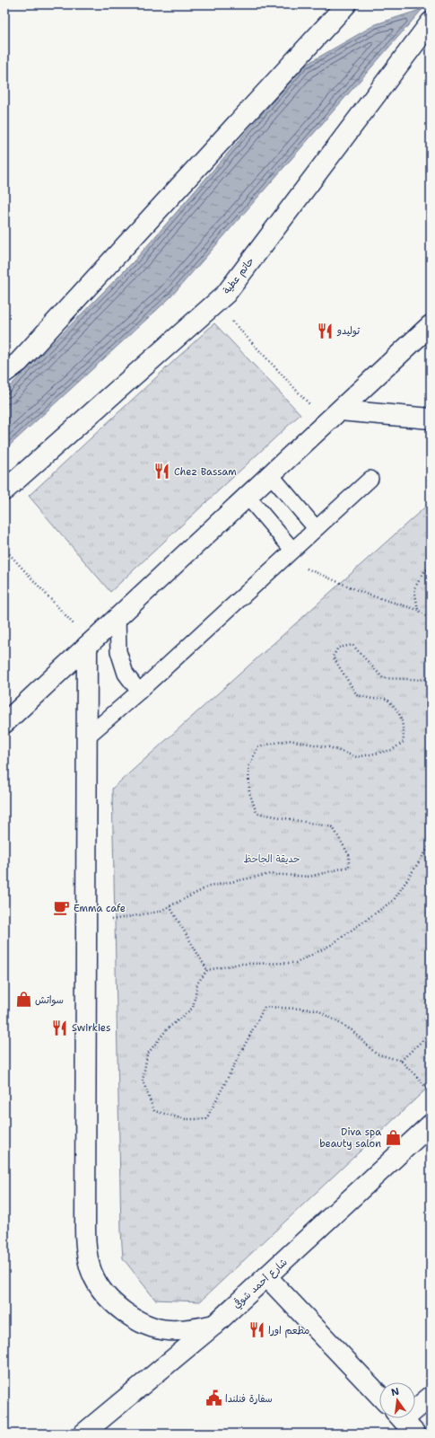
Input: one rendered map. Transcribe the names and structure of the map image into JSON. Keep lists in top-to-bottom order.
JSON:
{
  "streets": {
    "street": ["حاتم عطية", "شارع أحمد شوقي"]
  },
  "parks": ["حديقة الجاحظ"],
  "places": {
    "restaurant": [
      "توليدو",
      "Chez Bassam",
      "Swirkies",
      "مطعم اورا"
    ],
    "cafe": ["Emma cafe"],
    "shop": ["سواتش", "Diva spa beauty salon"],
    "public building": ["سفارة فنلندا"]
  },
  "north": "top"
}
